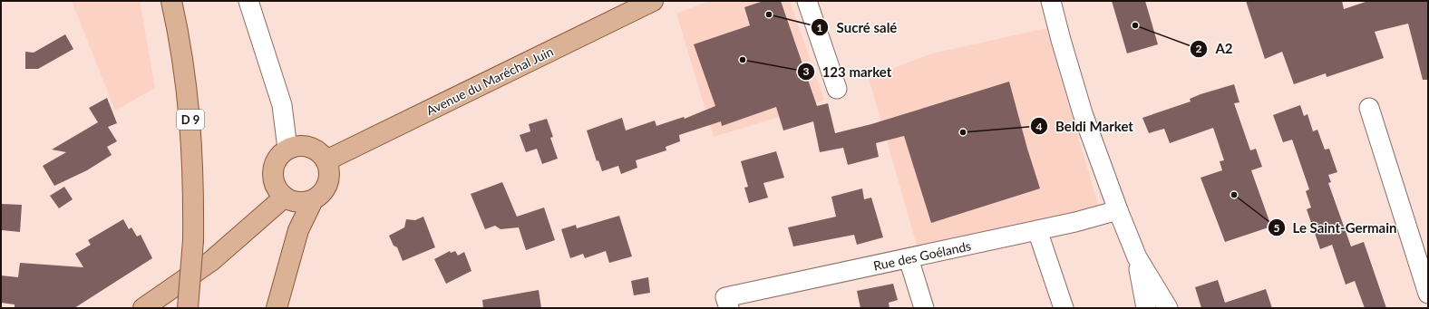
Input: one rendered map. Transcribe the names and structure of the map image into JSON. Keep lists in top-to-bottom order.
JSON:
{
  "streets": {
    "main road": ["Avenue du Maréchal Juin", "D 9"],
    "street": ["Rue des Goélands"]
  },
  "places": [
    "Sucré salé",
    "A2",
    "123 market",
    "Beldi Market",
    "Le Saint-Germain"
  ]
}
